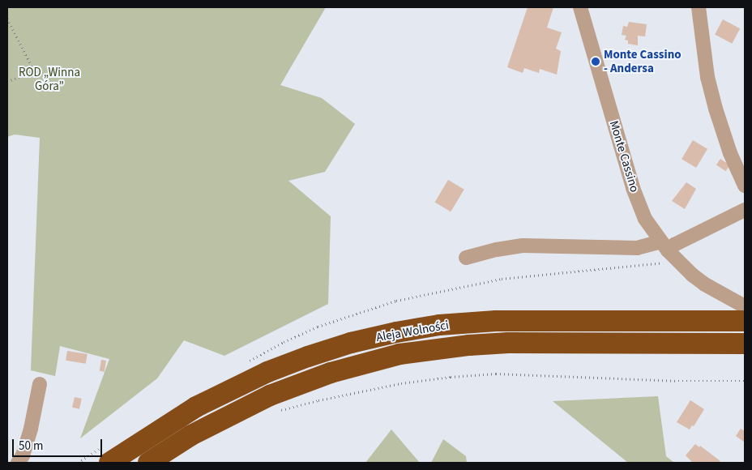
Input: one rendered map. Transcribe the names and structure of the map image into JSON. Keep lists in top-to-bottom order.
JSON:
{
  "streets": {
    "highway": ["Aleja Wolności"],
    "street": ["Monte Cassino"]
  },
  "parks": ["ROD „Winna Góra”"],
  "places": ["Monte Cassino - Andersa"],
  "scale_bar": "50 m"
}
